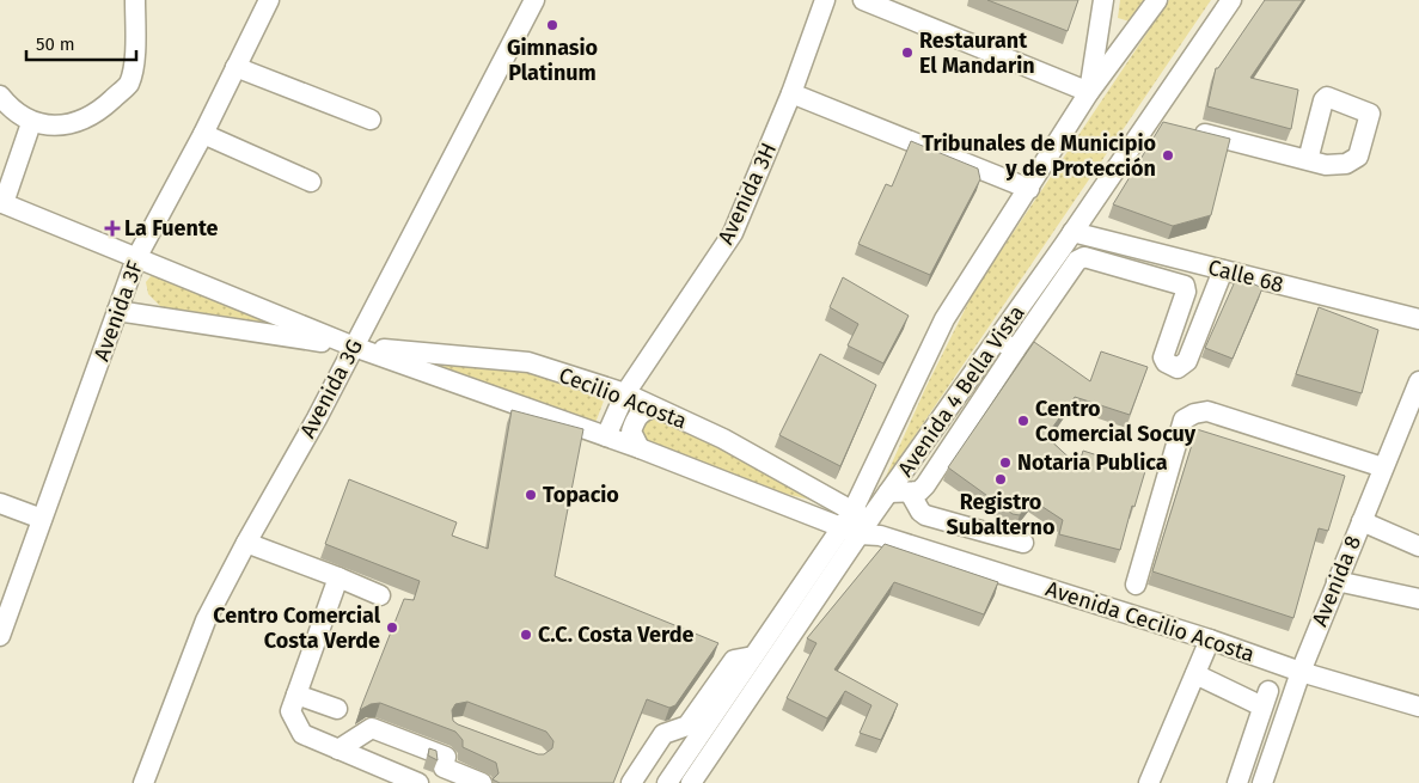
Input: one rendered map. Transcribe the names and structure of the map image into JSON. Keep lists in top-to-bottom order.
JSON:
{
  "streets": {
    "street": [
      "Avenida 3H",
      "Calle 68",
      "Avenida 3F",
      "Avenida 3G",
      "Avenida 4 Bella Vista",
      "Cecilio Acosta",
      "Avenida 8",
      "Avenida Cecilio Acosta"
    ]
  },
  "crossings": [
    ["Avenida 3H", "Cecilio Acosta"],
    ["Calle 68", "Avenida 4 Bella Vista"],
    ["Avenida 3F", "Cecilio Acosta"],
    ["Avenida 3G", "Cecilio Acosta"],
    ["Avenida 4 Bella Vista", "Cecilio Acosta"],
    ["Avenida 4 Bella Vista", "Avenida Cecilio Acosta"],
    ["Cecilio Acosta", "Avenida Cecilio Acosta"],
    ["Avenida 8", "Avenida Cecilio Acosta"]
  ],
  "places": {
    "other": [
      "Gimnasio Platinum",
      "Restaurant El Mandarin",
      "Tribunales de Municipio y de Protección",
      "Centro Comercial Socuy",
      "Notaria Publica",
      "Registro Subalterno",
      "Topacio",
      "Centro Comercial Costa Verde",
      "C.C. Costa Verde"
    ],
    "health": ["La Fuente"]
  },
  "scale_bar": "50 m"
}
